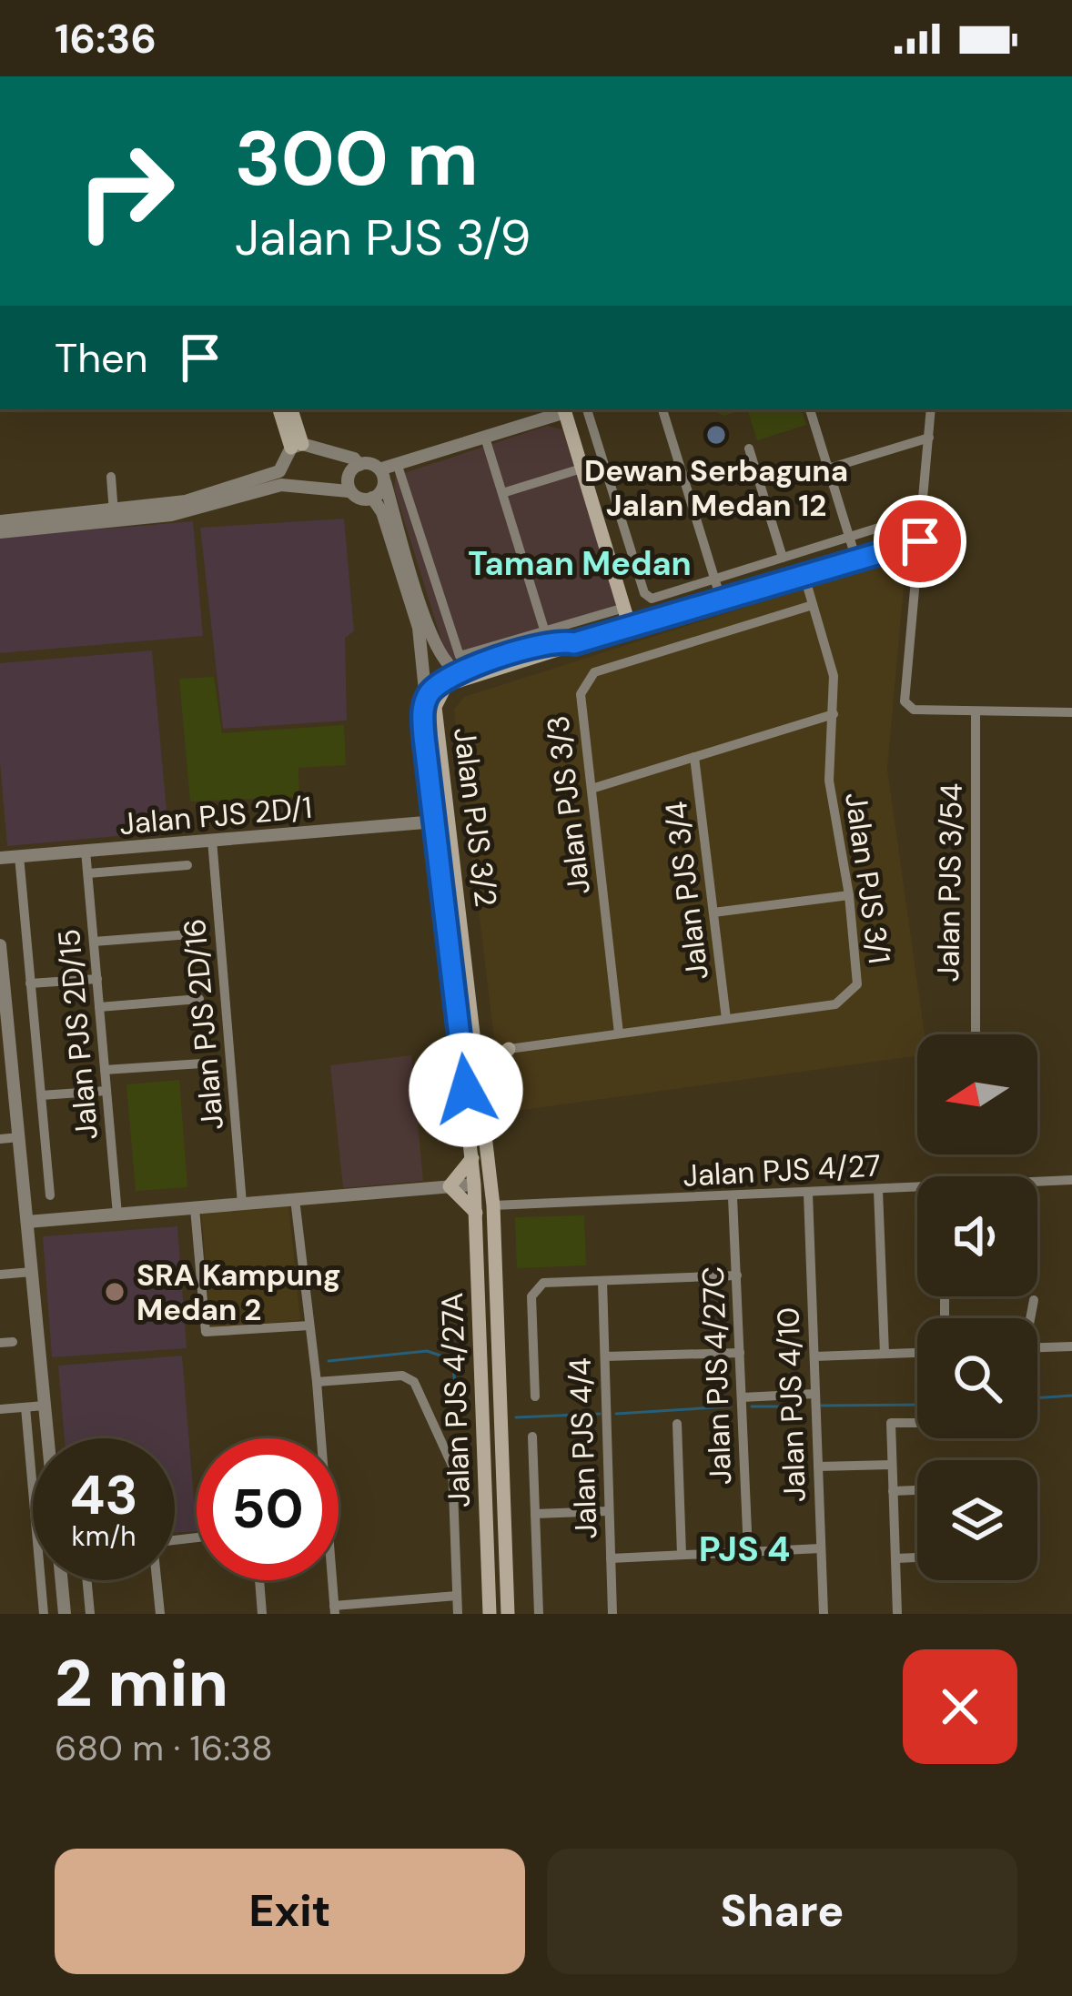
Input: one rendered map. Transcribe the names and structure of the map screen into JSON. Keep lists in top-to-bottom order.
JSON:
{
  "streets": {
    "main road": ["Jalan PJS 3/2", "Jalan PJS 4/27A"],
    "street": [
      "Jalan PJS 3/3",
      "Jalan PJS 2D/1",
      "Jalan PJS 3/1",
      "Jalan PJS 3/54",
      "Jalan PJS 3/4",
      "Jalan PJS 2D/16",
      "Jalan PJS 2D/15",
      "Jalan PJS 4/27",
      "Jalan PJS 4/27C",
      "Jalan PJS 4/10",
      "Jalan PJS 4/4"
    ]
  },
  "crossings": [
    ["Jalan PJS 3/3", "Jalan PJS 3/1"],
    ["Jalan PJS 2D/1", "Jalan PJS 3/2"],
    ["Jalan PJS 2D/1", "Jalan PJS 2D/16"],
    ["Jalan PJS 2D/1", "Jalan PJS 2D/15"],
    ["Jalan PJS 3/2", "Jalan PJS 3/1"],
    ["Jalan PJS 3/2", "Jalan PJS 4/27"],
    ["Jalan PJS 3/2", "Jalan PJS 4/27A"],
    ["Jalan PJS 3/1", "Jalan PJS 3/4"],
    ["Jalan PJS 4/27", "Jalan PJS 4/27C"],
    ["Jalan PJS 4/27", "Jalan PJS 4/27A"],
    ["Jalan PJS 4/27", "Jalan PJS 4/10"]
  ],
  "districts": ["Taman Medan", "PJS 4"],
  "places": ["Dewan Serbaguna Jalan Medan 12", "SRA Kampung Medan 2"],
  "north": "left",
  "page": {
    "status": "16:36",
    "turn": ["300 m", "Jalan PJS 3/9"],
    "then": "Then",
    "speed": "43 km/h",
    "limit": "50",
    "heading": ["2 min", "680 m · 16:38"],
    "buttons": ["Exit", "Share"]
  }
}
